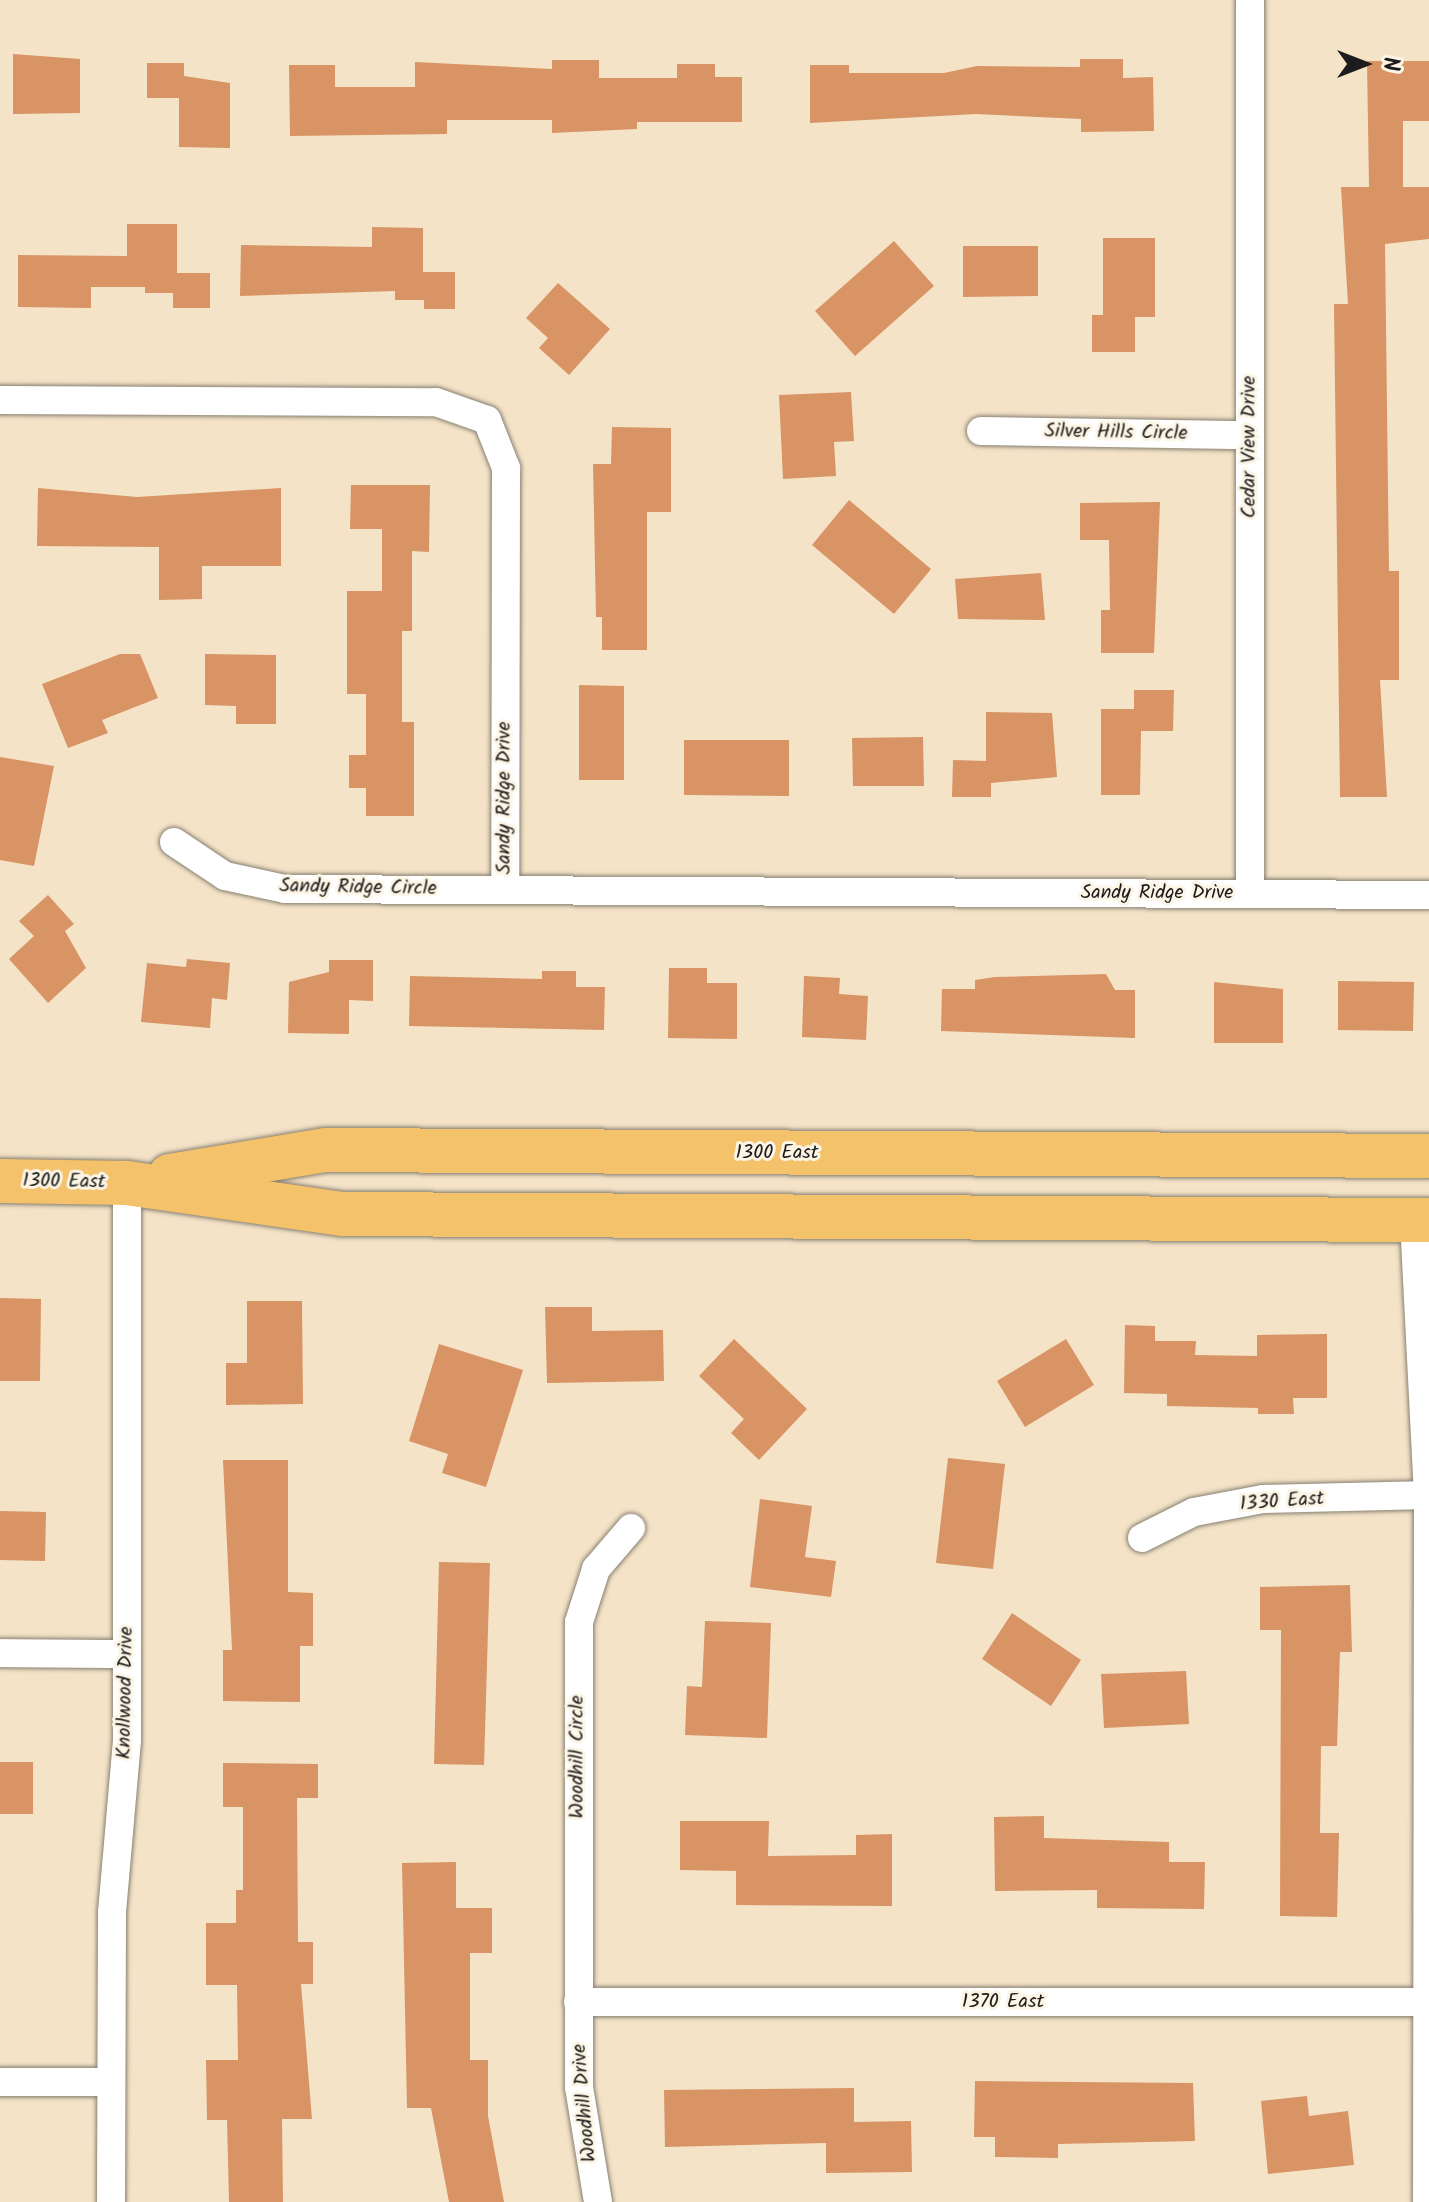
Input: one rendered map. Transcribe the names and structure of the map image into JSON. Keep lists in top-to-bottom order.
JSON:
{
  "streets": {
    "main road": ["1300 East"],
    "street": [
      "Silver Hills Circle",
      "Cedar View Drive",
      "Sandy Ridge Drive",
      "Sandy Ridge Circle",
      "1330 East",
      "Knollwood Drive",
      "Woodhill Circle",
      "1370 East",
      "Woodhill Drive"
    ]
  },
  "crossings": [
    ["Silver Hills Circle", "Cedar View Drive"],
    ["Cedar View Drive", "Sandy Ridge Drive"],
    ["Sandy Ridge Drive", "Sandy Ridge Circle"],
    ["1300 East", "Knollwood Drive"],
    ["Woodhill Circle", "1370 East"],
    ["Woodhill Circle", "Woodhill Drive"],
    ["1370 East", "Woodhill Drive"]
  ],
  "north": "right"
}
